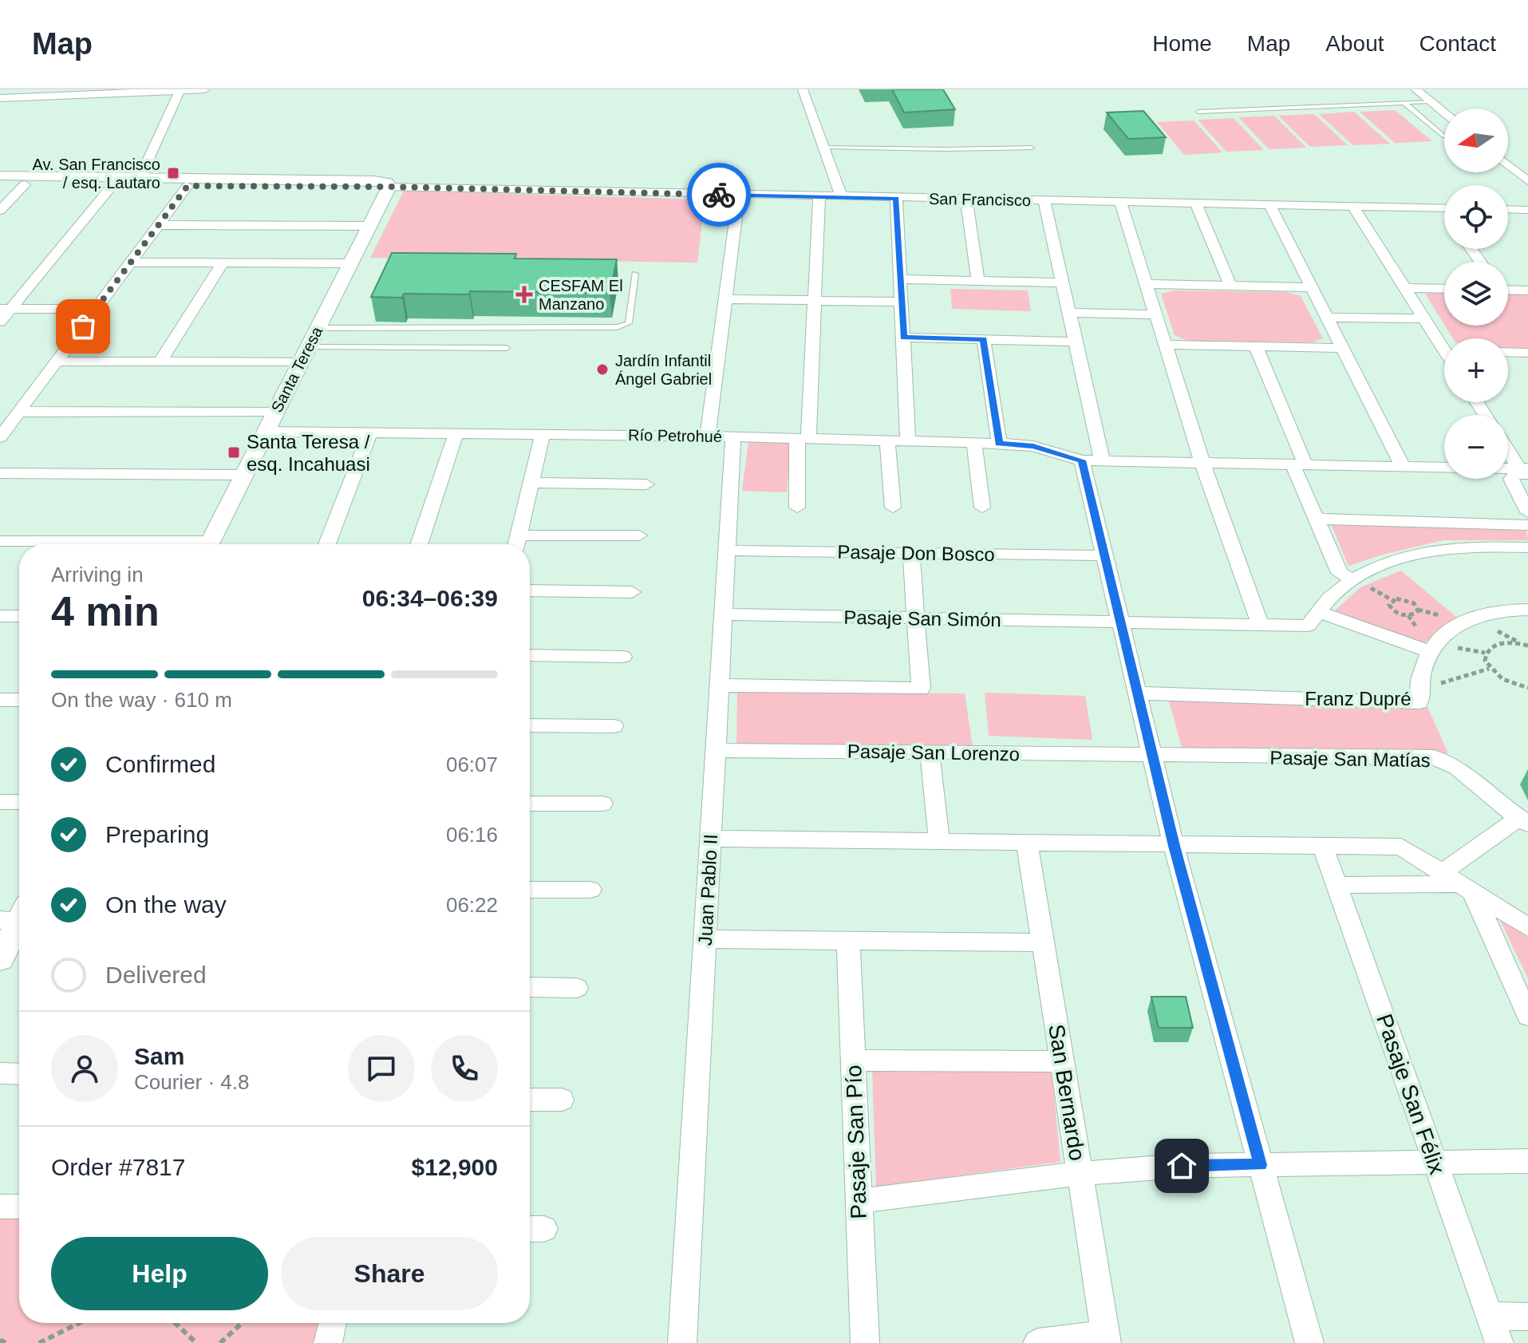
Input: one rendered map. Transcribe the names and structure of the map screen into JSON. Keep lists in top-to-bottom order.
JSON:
{
  "streets": {
    "street": [
      "San Francisco",
      "Santa Teresa",
      "Río Petrohué",
      "Pasaje Don Bosco",
      "Pasaje San Simón",
      "Franz Dupré",
      "Pasaje San Lorenzo",
      "Pasaje San Matías",
      "Juan Pablo II",
      "San Bernardo",
      "Pasaje San Félix",
      "Pasaje San Pío"
    ]
  },
  "crossings": [
    ["San Francisco", "Santa Teresa"],
    ["Santa Teresa", "Río Petrohué"],
    ["Río Petrohué", "Juan Pablo II"],
    ["Pasaje Don Bosco", "Juan Pablo II"],
    ["Pasaje San Simón", "Juan Pablo II"],
    ["Pasaje San Lorenzo", "Pasaje San Matías"],
    ["Pasaje San Lorenzo", "Juan Pablo II"]
  ],
  "places": {
    "transit": ["Av. San Francisco / esq. Lautaro", "Santa Teresa / esq. Incahuasi"],
    "health": ["CESFAM El Manzano"],
    "other": ["Jardín Infantil Ángel Gabriel"]
  },
  "north": "left",
  "page": {
    "header": "Map",
    "nav": [
      "Home",
      "Map",
      "About",
      "Contact"
    ],
    "map_buttons": ["+", "−"],
    "heading": ["4 min", "Arriving in", "06:34–06:39"],
    "panel": [
      "Sam",
      "Courier · 4.8",
      "Order #7817",
      "$12,900"
    ],
    "bar": "On the way · 610 m",
    "list": [
      ["Confirmed", "06:07"],
      ["Preparing", "06:16"],
      ["On the way", "06:22"],
      "Delivered"
    ],
    "buttons": ["Help", "Share"]
  }
}
